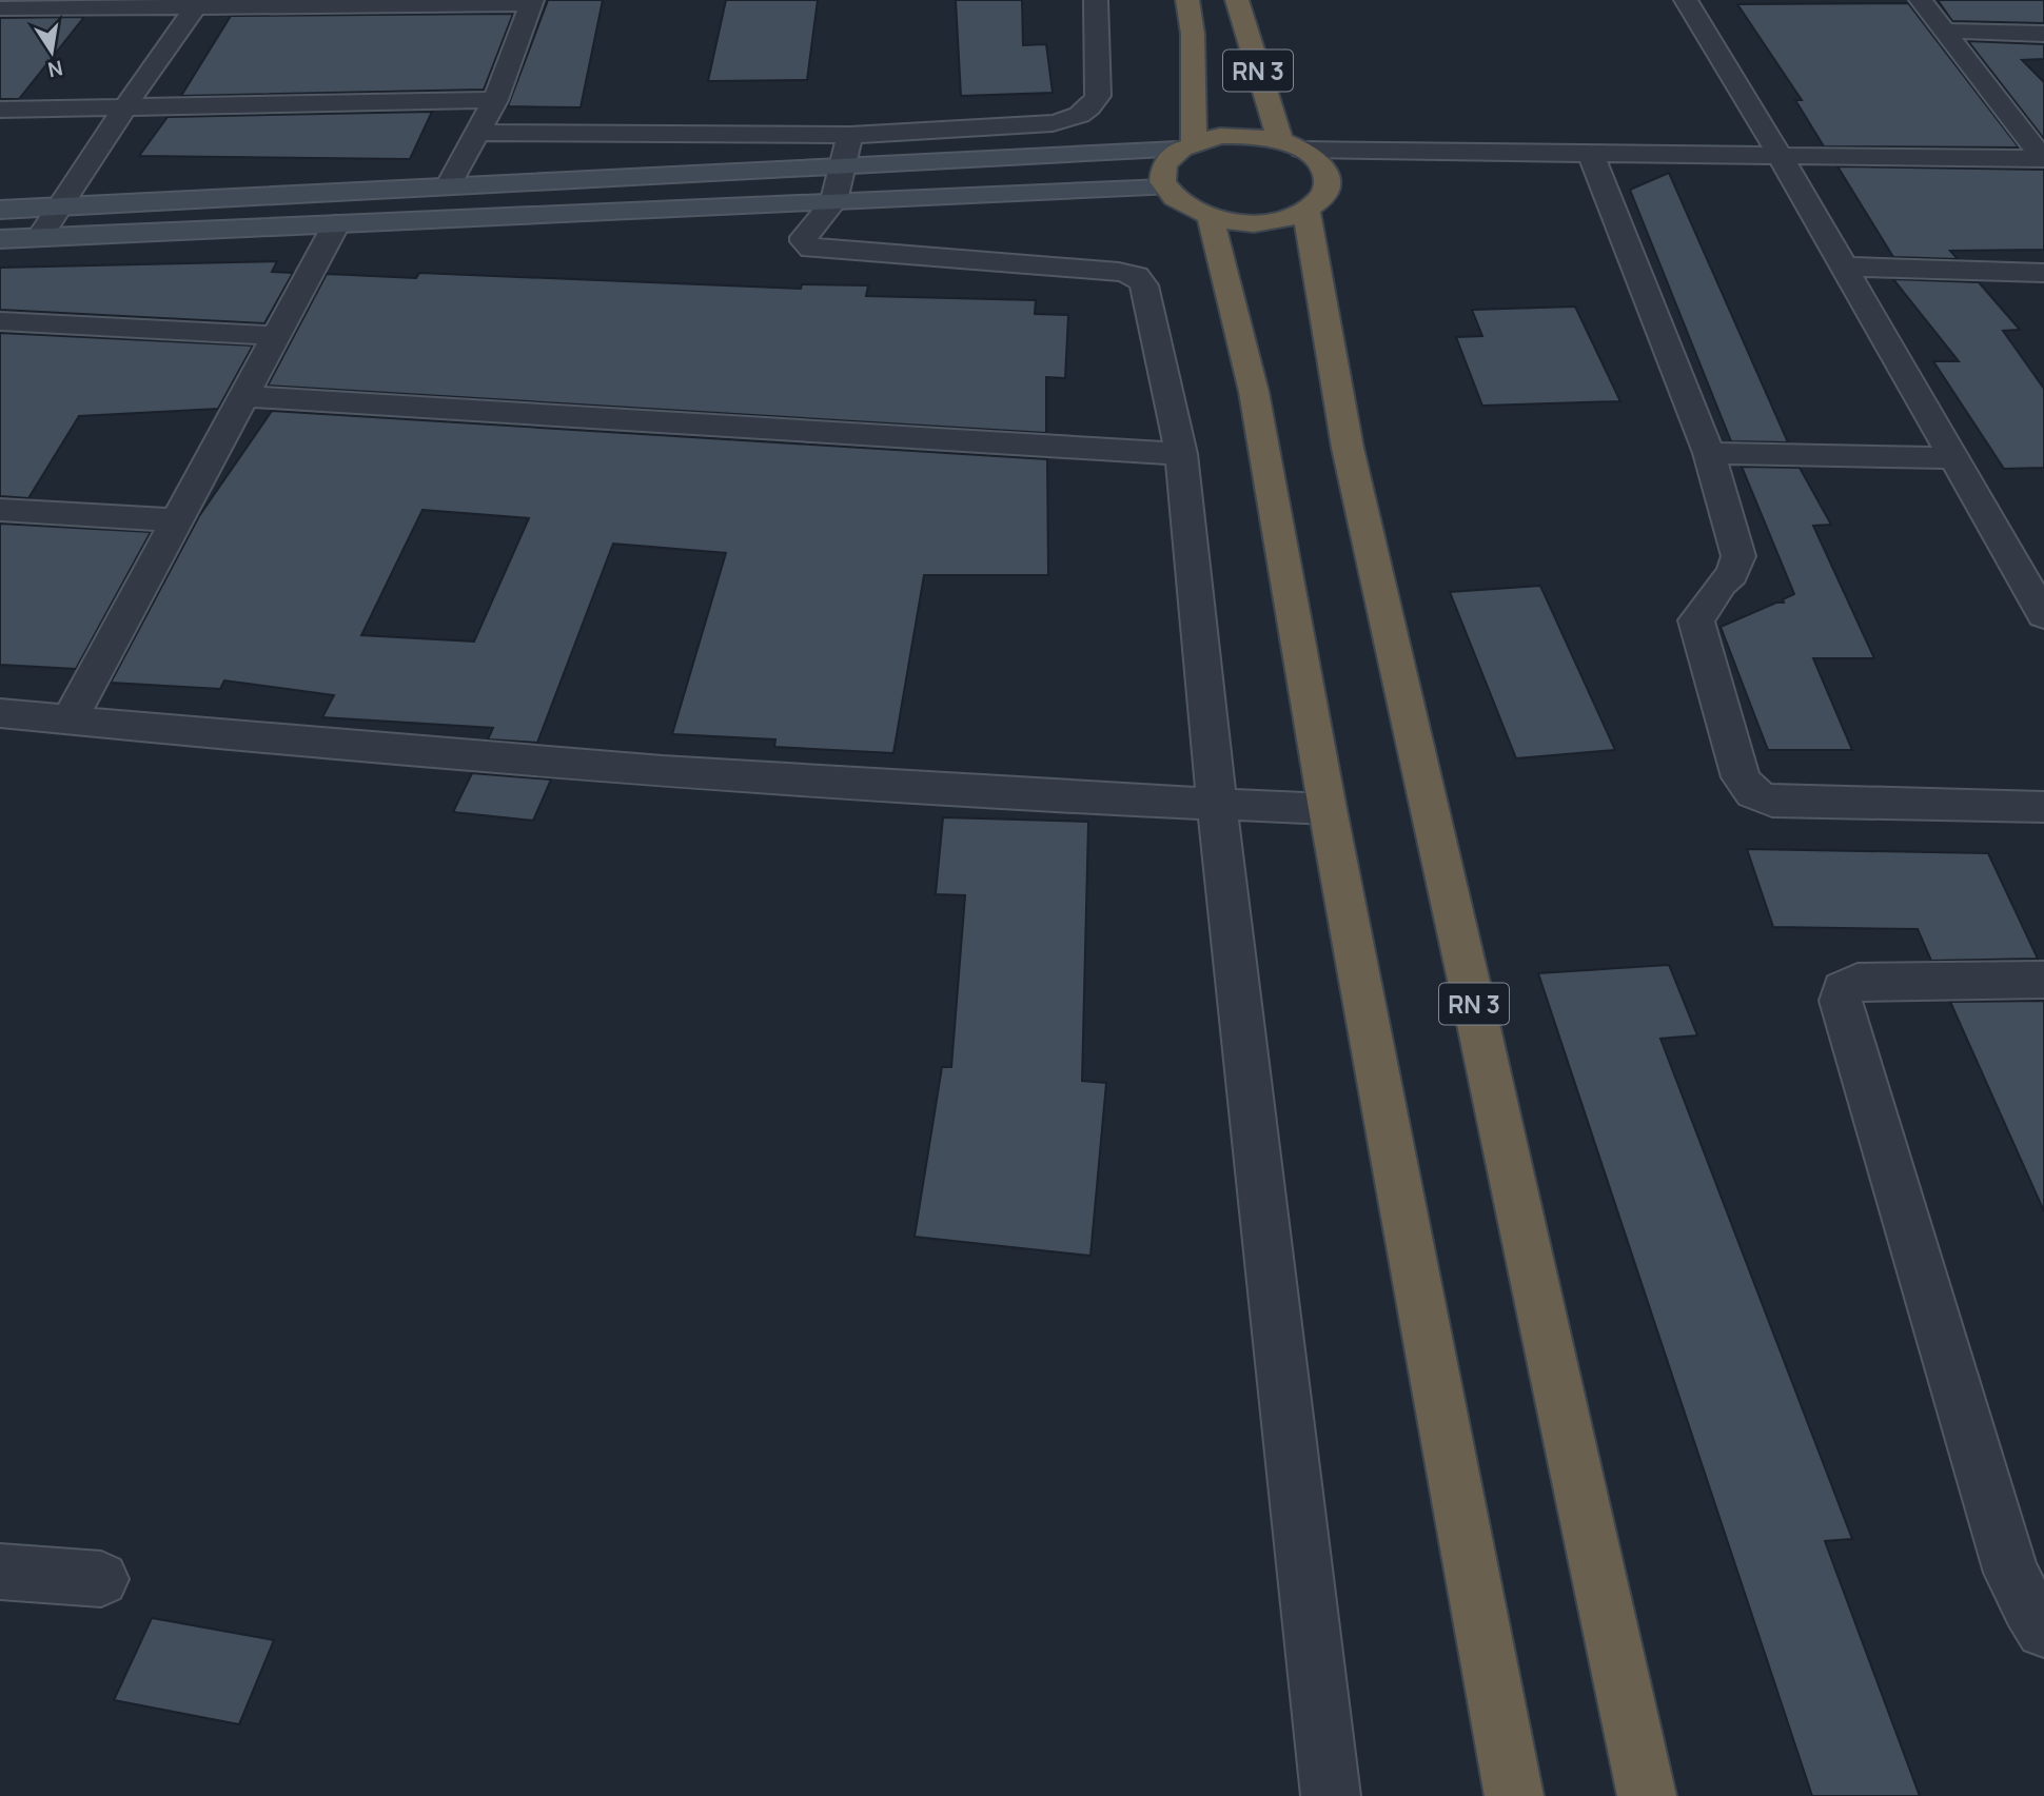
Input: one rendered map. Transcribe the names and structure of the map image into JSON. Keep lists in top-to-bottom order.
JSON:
{
  "streets": {
    "highway": ["RN 3"]
  },
  "north": "bottom"
}
